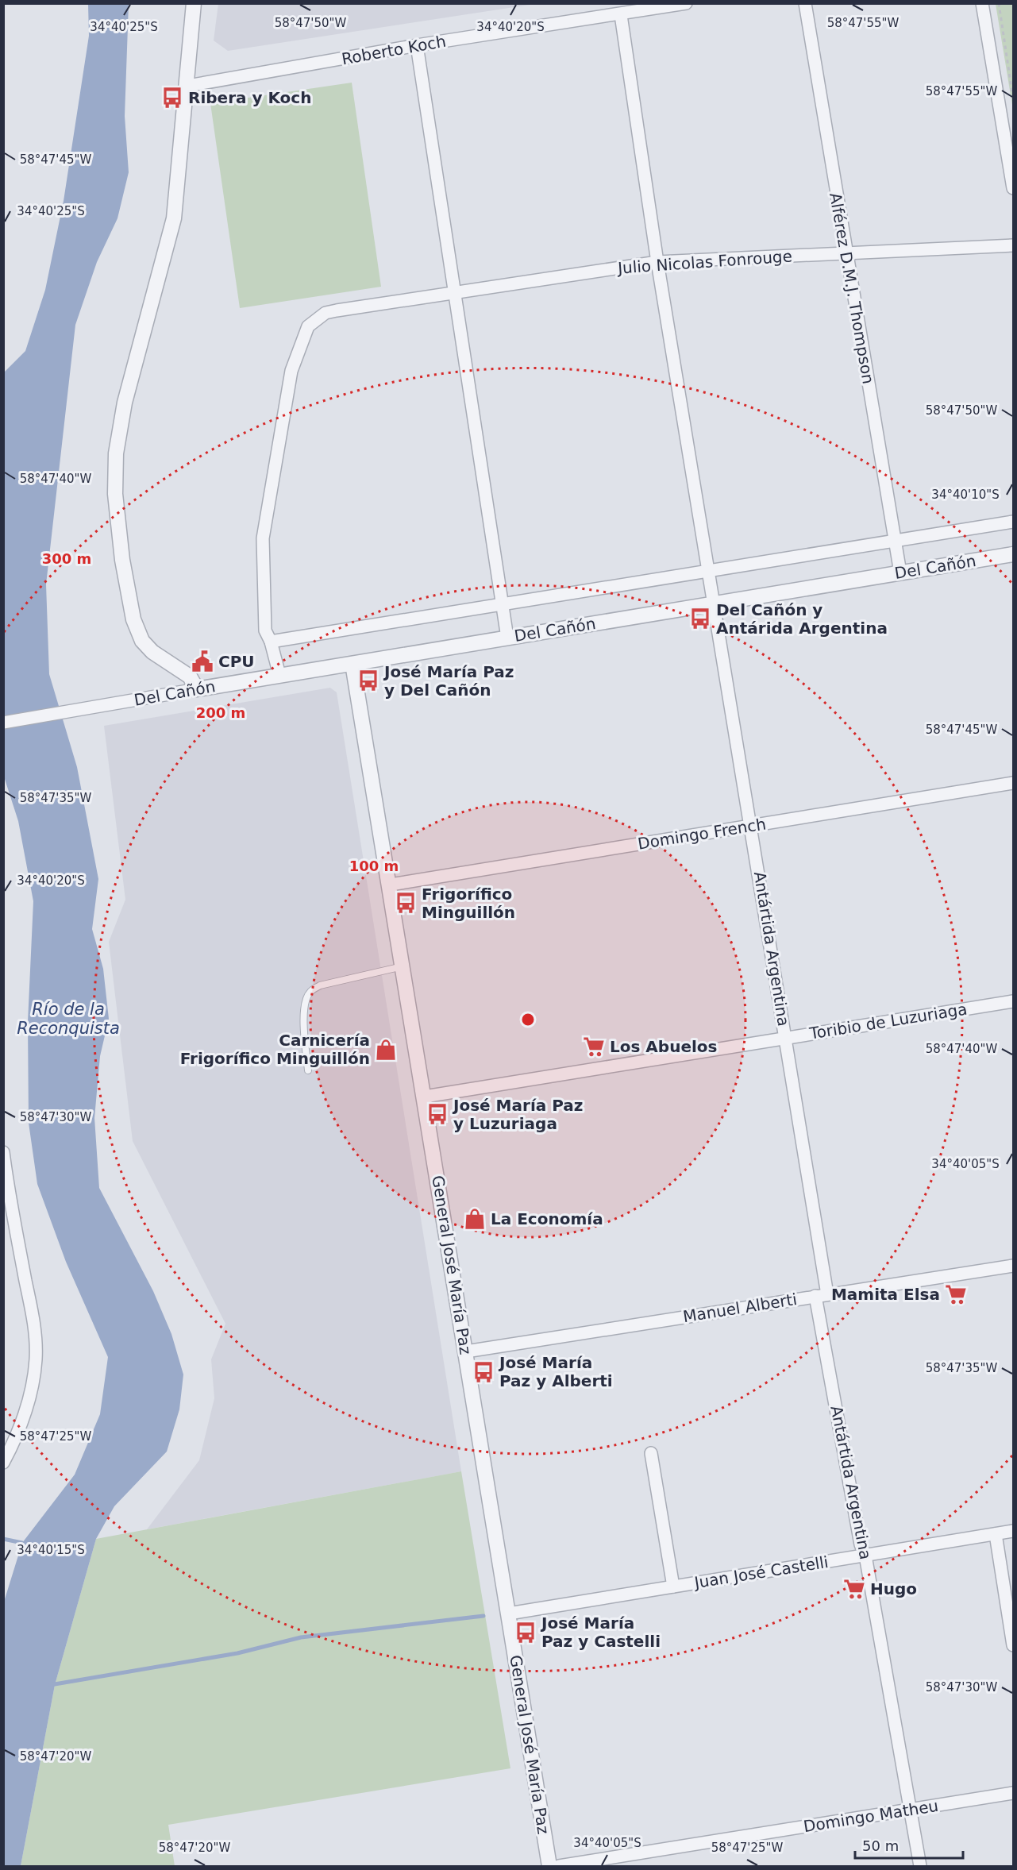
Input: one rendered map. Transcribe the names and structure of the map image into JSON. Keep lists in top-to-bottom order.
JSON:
{
  "streets": {
    "street": [
      "Roberto Koch",
      "Julio Nicolas Fonrouge",
      "Alférez D.M.J. Thompson",
      "Del Cañón",
      "Domingo French",
      "Antártida Argentina",
      "Toribio de Luzuriaga",
      "General José María Paz",
      "Manuel Alberti",
      "Juan José Castelli",
      "Domingo Matheu"
    ]
  },
  "crossings": [
    ["Roberto Koch", "Antártida Argentina"],
    ["Julio Nicolas Fonrouge", "Alférez D.M.J. Thompson"],
    ["Julio Nicolas Fonrouge", "Del Cañón"],
    ["Julio Nicolas Fonrouge", "Antártida Argentina"],
    ["Alférez D.M.J. Thompson", "Del Cañón"],
    ["Del Cañón", "Antártida Argentina"],
    ["Del Cañón", "General José María Paz"],
    ["Domingo French", "Antártida Argentina"],
    ["Domingo French", "General José María Paz"],
    ["Antártida Argentina", "Toribio de Luzuriaga"],
    ["Antártida Argentina", "Manuel Alberti"],
    ["Antártida Argentina", "Juan José Castelli"],
    ["Antártida Argentina", "Domingo Matheu"],
    ["Toribio de Luzuriaga", "General José María Paz"],
    ["General José María Paz", "Manuel Alberti"],
    ["General José María Paz", "Juan José Castelli"]
  ],
  "water": ["Río de la Reconquista"],
  "places": {
    "bus stop": [
      "Ribera y Koch",
      "Del Cañón y Antárida Argentina",
      "José María Paz y Del Cañón",
      "Frigorífico Minguillón",
      "José María Paz y Luzuriaga",
      "José María Paz y Alberti",
      "José María Paz y Castelli"
    ],
    "public building": ["CPU"],
    "supermarket": ["Los Abuelos", "Mamita Elsa", "Hugo"],
    "shop": ["Carnicería Frigorífico Minguillón", "La Economía"]
  },
  "scale_bar": "50 m",
  "coordinates": [
    "58°47'50\"W",
    "58°47'55\"W",
    "34°40'25\"S",
    "34°40'20\"S",
    "58°47'45\"W",
    "58°47'40\"W",
    "34°40'10\"S",
    "58°47'35\"W",
    "58°47'30\"W",
    "34°40'05\"S",
    "58°47'25\"W",
    "34°40'15\"S",
    "58°47'20\"W"
  ],
  "rings": ["300 m", "200 m", "100 m"]
}
